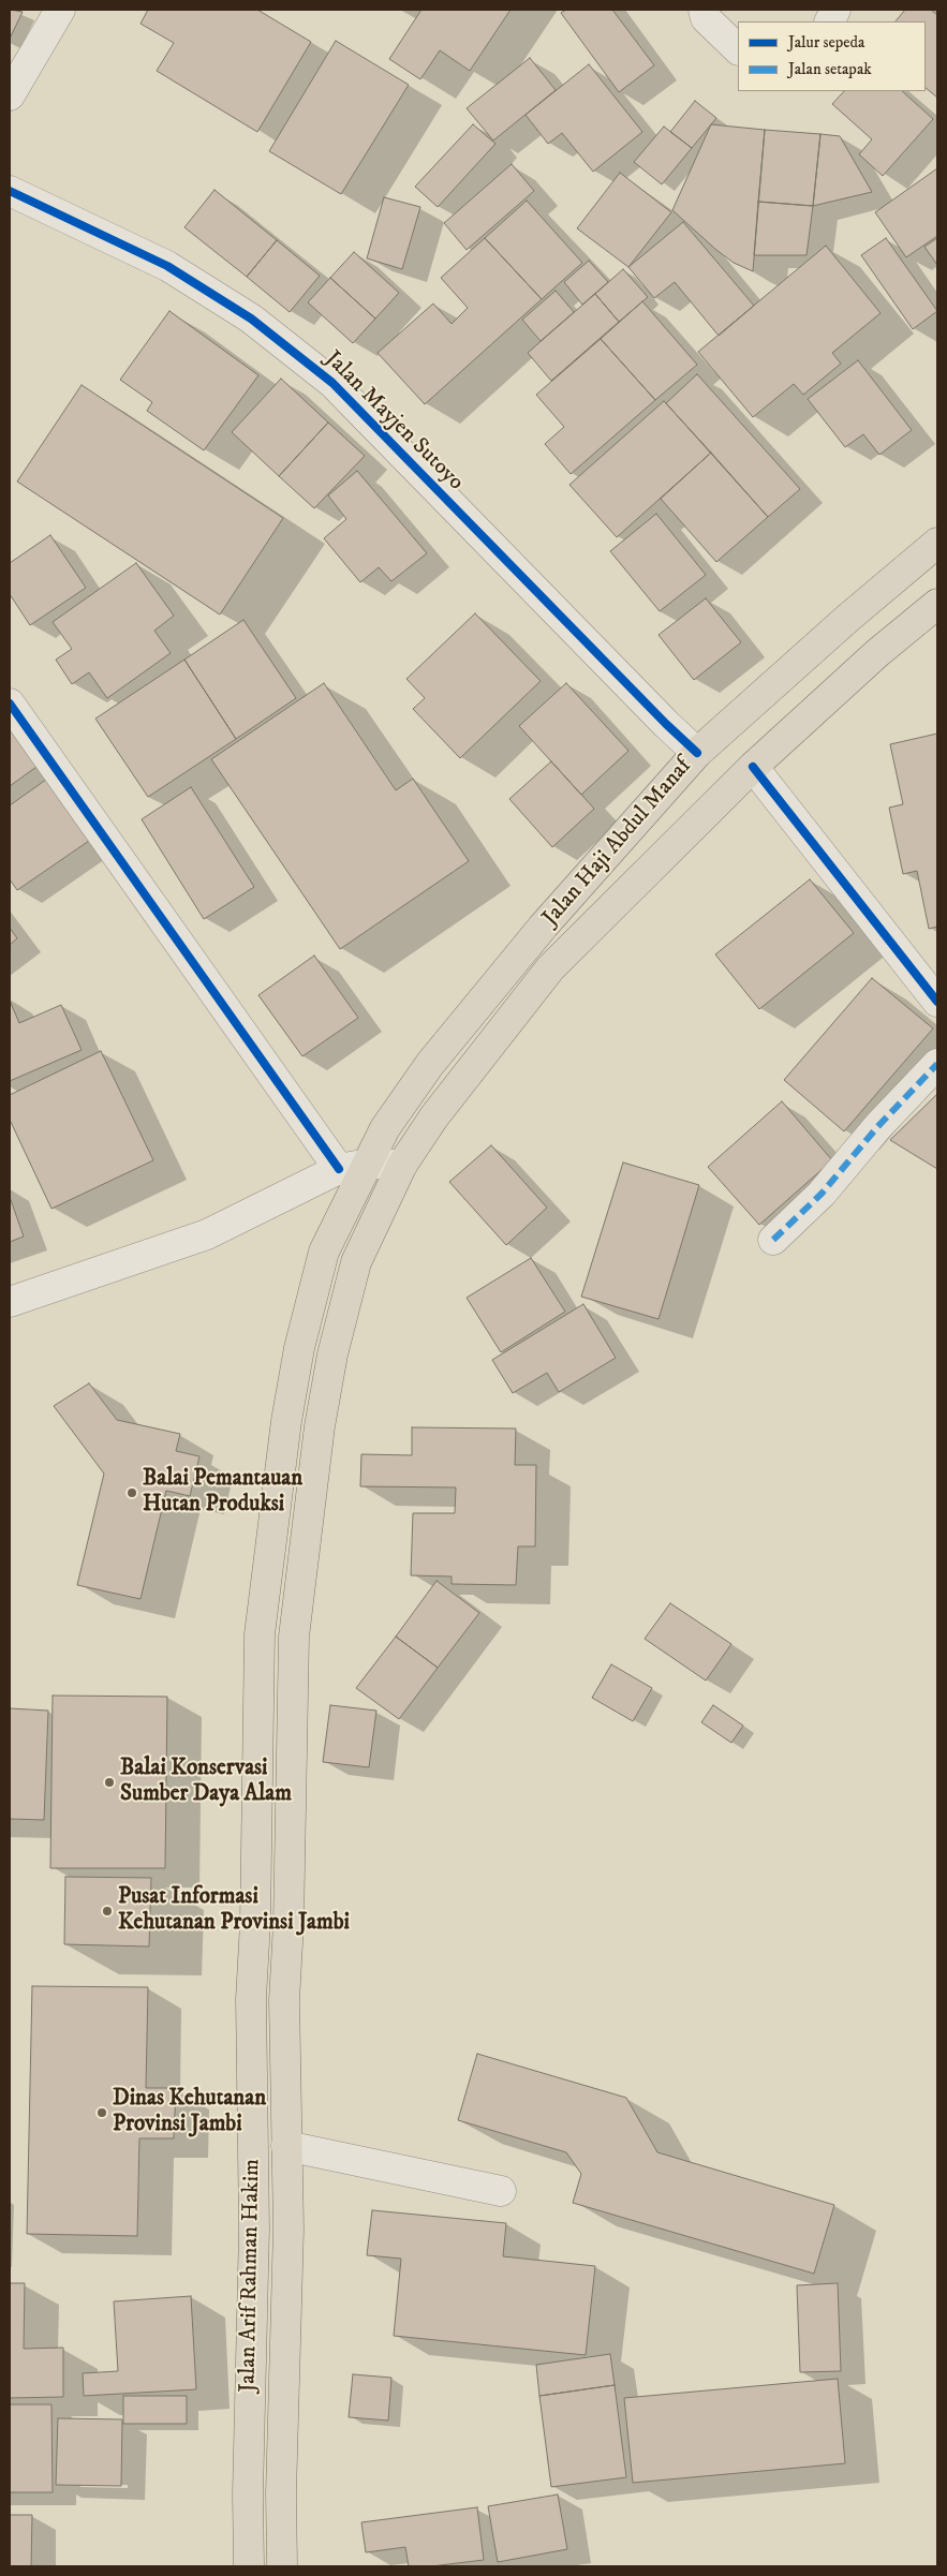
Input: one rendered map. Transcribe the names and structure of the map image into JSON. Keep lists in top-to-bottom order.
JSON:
{
  "streets": {
    "main road": ["Jalan Haji Abdul Manaf", "Jalan Arif Rahman Hakim"],
    "street": ["Jalan Mayjen Sutoyo"]
  },
  "crossings": [
    ["Jalan Mayjen Sutoyo", "Jalan Haji Abdul Manaf"],
    ["Jalan Haji Abdul Manaf", "Jalan Arif Rahman Hakim"]
  ],
  "places": [
    "Balai Pemantauan Hutan Produksi",
    "Balai Konservasi Sumber Daya Alam",
    "Pusat Informasi Kehutanan Provinsi Jambi",
    "Dinas Kehutanan Provinsi Jambi"
  ],
  "legend": ["Jalur sepeda", "Jalan setapak"]
}
